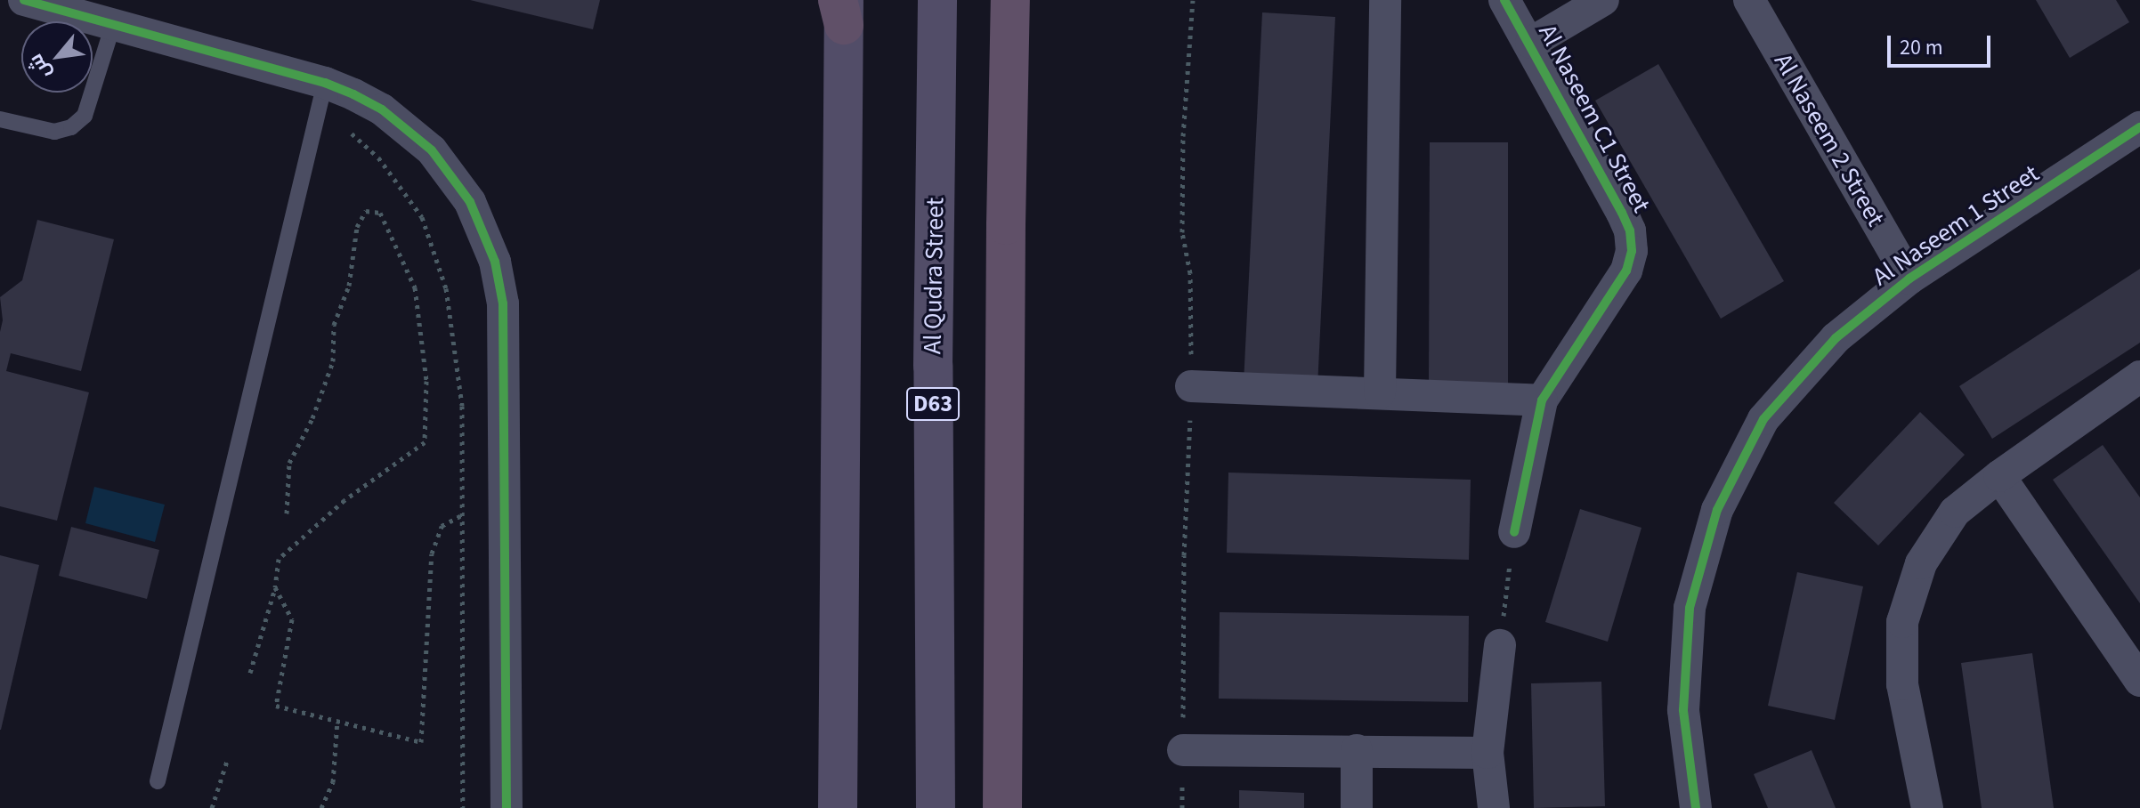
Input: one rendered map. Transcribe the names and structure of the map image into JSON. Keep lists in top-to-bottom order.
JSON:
{
  "streets": {
    "main road": ["Al Qudra Street", "D63"],
    "street": ["Al Naseem C1 Street", "Al Naseem 2 Street", "Al Naseem 1 Street"]
  },
  "crossings": [
    ["Al Naseem 2 Street", "Al Naseem 1 Street"]
  ],
  "scale_bar": "20 m",
  "north": "bottom left"
}
